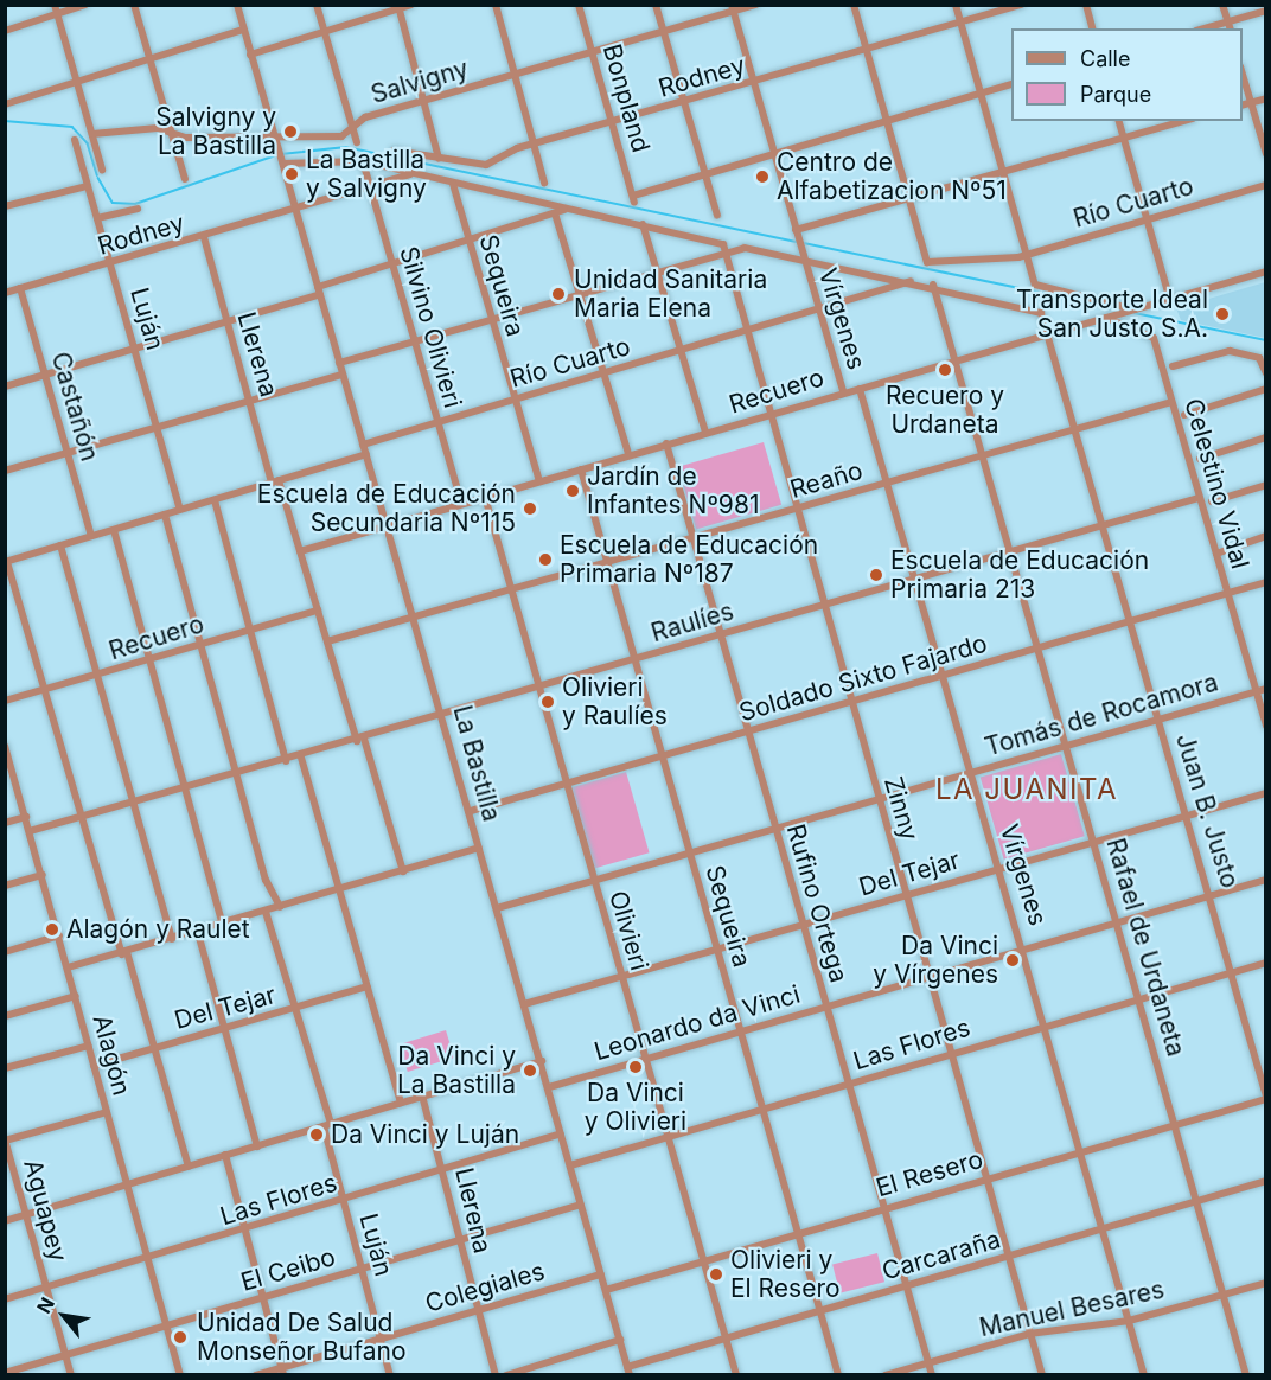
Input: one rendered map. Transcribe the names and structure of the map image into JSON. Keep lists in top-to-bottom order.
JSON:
{
  "streets": {
    "street": [
      "Rodney",
      "Salvigny",
      "Bonpland",
      "Río Cuarto",
      "Sequeira",
      "Luján",
      "Vírgenes",
      "Silvino Olivieri",
      "Llerena",
      "Recuero",
      "Castañón",
      "Reaño",
      "Celestino Vidal",
      "Raulíes",
      "Soldado Sixto Fajardo",
      "Tomás de Rocamora",
      "La Bastilla",
      "Zinny",
      "Juan B. Justo",
      "Del Tejar",
      "Rufino Ortega",
      "Olivieri",
      "Rafael de Urdaneta",
      "Leonardo da Vinci",
      "Las Flores",
      "Alagón",
      "El Resero",
      "Aguapey",
      "Carcaraña",
      "El Ceibo",
      "Colegiales",
      "Manuel Besares"
    ]
  },
  "crossings": [
    ["Rodney", "Bonpland"],
    ["Rodney", "Luján"],
    ["Rodney", "Silvino Olivieri"],
    ["Rodney", "Llerena"],
    ["Rodney", "Castañón"],
    ["Rodney", "La Bastilla"],
    ["Salvigny", "Bonpland"],
    ["Salvigny", "La Bastilla"],
    ["Río Cuarto", "Sequeira"],
    ["Río Cuarto", "Vírgenes"],
    ["Río Cuarto", "Silvino Olivieri"],
    ["Río Cuarto", "La Bastilla"],
    ["Río Cuarto", "Zinny"],
    ["Sequeira", "Recuero"],
    ["Sequeira", "Reaño"],
    ["Sequeira", "Raulíes"],
    ["Sequeira", "Soldado Sixto Fajardo"],
    ["Sequeira", "Tomás de Rocamora"],
    ["Sequeira", "Del Tejar"],
    ["Sequeira", "Leonardo da Vinci"],
    ["Sequeira", "Las Flores"],
    ["Sequeira", "El Resero"],
    ["Sequeira", "Carcaraña"],
    ["Luján", "Del Tejar"],
    ["Luján", "Las Flores"],
    ["Luján", "El Ceibo"],
    ["Luján", "Colegiales"],
    ["Vírgenes", "Recuero"],
    ["Vírgenes", "Reaño"],
    ["Vírgenes", "Raulíes"],
    ["Vírgenes", "Soldado Sixto Fajardo"],
    ["Vírgenes", "Tomás de Rocamora"],
    ["Vírgenes", "Del Tejar"],
    ["Vírgenes", "Leonardo da Vinci"],
    ["Vírgenes", "Las Flores"],
    ["Vírgenes", "El Resero"],
    ["Vírgenes", "Carcaraña"],
    ["Vírgenes", "Manuel Besares"],
    ["Silvino Olivieri", "Recuero"],
    ["Llerena", "Recuero"],
    ["Llerena", "Reaño"],
    ["Llerena", "Raulíes"],
    ["Llerena", "Las Flores"],
    ["Llerena", "El Ceibo"],
    ["Llerena", "Colegiales"],
    ["Recuero", "Celestino Vidal"],
    ["Recuero", "La Bastilla"],
    ["Recuero", "Zinny"],
    ["Recuero", "Juan B. Justo"],
    ["Recuero", "Rufino Ortega"],
    ["Recuero", "Olivieri"],
    ["Recuero", "Rafael de Urdaneta"],
    ["Reaño", "Celestino Vidal"],
    ["Reaño", "La Bastilla"],
    ["Reaño", "Zinny"],
    ["Reaño", "Juan B. Justo"],
    ["Reaño", "Rufino Ortega"],
    ["Reaño", "Olivieri"],
    ["Reaño", "Rafael de Urdaneta"],
    ["Celestino Vidal", "Raulíes"],
    ["Celestino Vidal", "Soldado Sixto Fajardo"],
    ["Celestino Vidal", "Tomás de Rocamora"],
    ["Raulíes", "La Bastilla"],
    ["Raulíes", "Zinny"],
    ["Raulíes", "Juan B. Justo"],
    ["Raulíes", "Rufino Ortega"],
    ["Raulíes", "Olivieri"],
    ["Raulíes", "Rafael de Urdaneta"],
    ["Raulíes", "Alagón"],
    ["Soldado Sixto Fajardo", "La Bastilla"],
    ["Soldado Sixto Fajardo", "Zinny"],
    ["Soldado Sixto Fajardo", "Juan B. Justo"],
    ["Soldado Sixto Fajardo", "Rufino Ortega"],
    ["Soldado Sixto Fajardo", "Olivieri"],
    ["Soldado Sixto Fajardo", "Rafael de Urdaneta"],
    ["Tomás de Rocamora", "La Bastilla"],
    ["Tomás de Rocamora", "Zinny"],
    ["Tomás de Rocamora", "Juan B. Justo"],
    ["Tomás de Rocamora", "Rufino Ortega"],
    ["Tomás de Rocamora", "Olivieri"],
    ["Tomás de Rocamora", "Rafael de Urdaneta"],
    ["La Bastilla", "Del Tejar"],
    ["La Bastilla", "Leonardo da Vinci"],
    ["La Bastilla", "Las Flores"],
    ["La Bastilla", "El Resero"],
    ["La Bastilla", "Carcaraña"],
    ["La Bastilla", "El Ceibo"],
    ["La Bastilla", "Colegiales"],
    ["Zinny", "Del Tejar"],
    ["Zinny", "Leonardo da Vinci"],
    ["Zinny", "Las Flores"],
    ["Zinny", "El Resero"],
    ["Zinny", "Carcaraña"],
    ["Zinny", "Manuel Besares"],
    ["Juan B. Justo", "Del Tejar"],
    ["Juan B. Justo", "Leonardo da Vinci"],
    ["Juan B. Justo", "Las Flores"],
    ["Juan B. Justo", "El Resero"],
    ["Del Tejar", "Rufino Ortega"],
    ["Del Tejar", "Olivieri"],
    ["Del Tejar", "Rafael de Urdaneta"],
    ["Del Tejar", "Alagón"],
    ["Rufino Ortega", "Leonardo da Vinci"],
    ["Rufino Ortega", "Las Flores"],
    ["Rufino Ortega", "El Resero"],
    ["Rufino Ortega", "Carcaraña"],
    ["Rufino Ortega", "Manuel Besares"],
    ["Olivieri", "Leonardo da Vinci"],
    ["Olivieri", "Las Flores"],
    ["Olivieri", "El Resero"],
    ["Olivieri", "Carcaraña"],
    ["Rafael de Urdaneta", "Leonardo da Vinci"],
    ["Rafael de Urdaneta", "Las Flores"],
    ["Rafael de Urdaneta", "El Resero"],
    ["Rafael de Urdaneta", "Carcaraña"],
    ["Rafael de Urdaneta", "Manuel Besares"],
    ["Las Flores", "Alagón"],
    ["Las Flores", "Aguapey"],
    ["Alagón", "El Ceibo"],
    ["Aguapey", "El Ceibo"]
  ],
  "districts": ["LA JUANITA"],
  "places": [
    "Salvigny y La Bastilla",
    "La Bastilla y Salvigny",
    "Centro de Alfabetizacion Nº51",
    "Unidad Sanitaria Maria Elena",
    "Transporte Ideal San Justo S.A.",
    "Recuero y Urdaneta",
    "Jardín de Infantes Nº981",
    "Escuela de Educación Secundaria Nº115",
    "Escuela de Educación Primaria Nº187",
    "Escuela de Educación Primaria 213",
    "Olivieri y Raulíes",
    "Alagón y Raulet",
    "Da Vinci y Vírgenes",
    "Da Vinci y Olivieri",
    "Da Vinci y La Bastilla",
    "Da Vinci y Luján",
    "Olivieri y El Resero",
    "Unidad De Salud Monseñor Bufano"
  ],
  "legend": ["Calle", "Parque"],
  "north": "top left"
}
